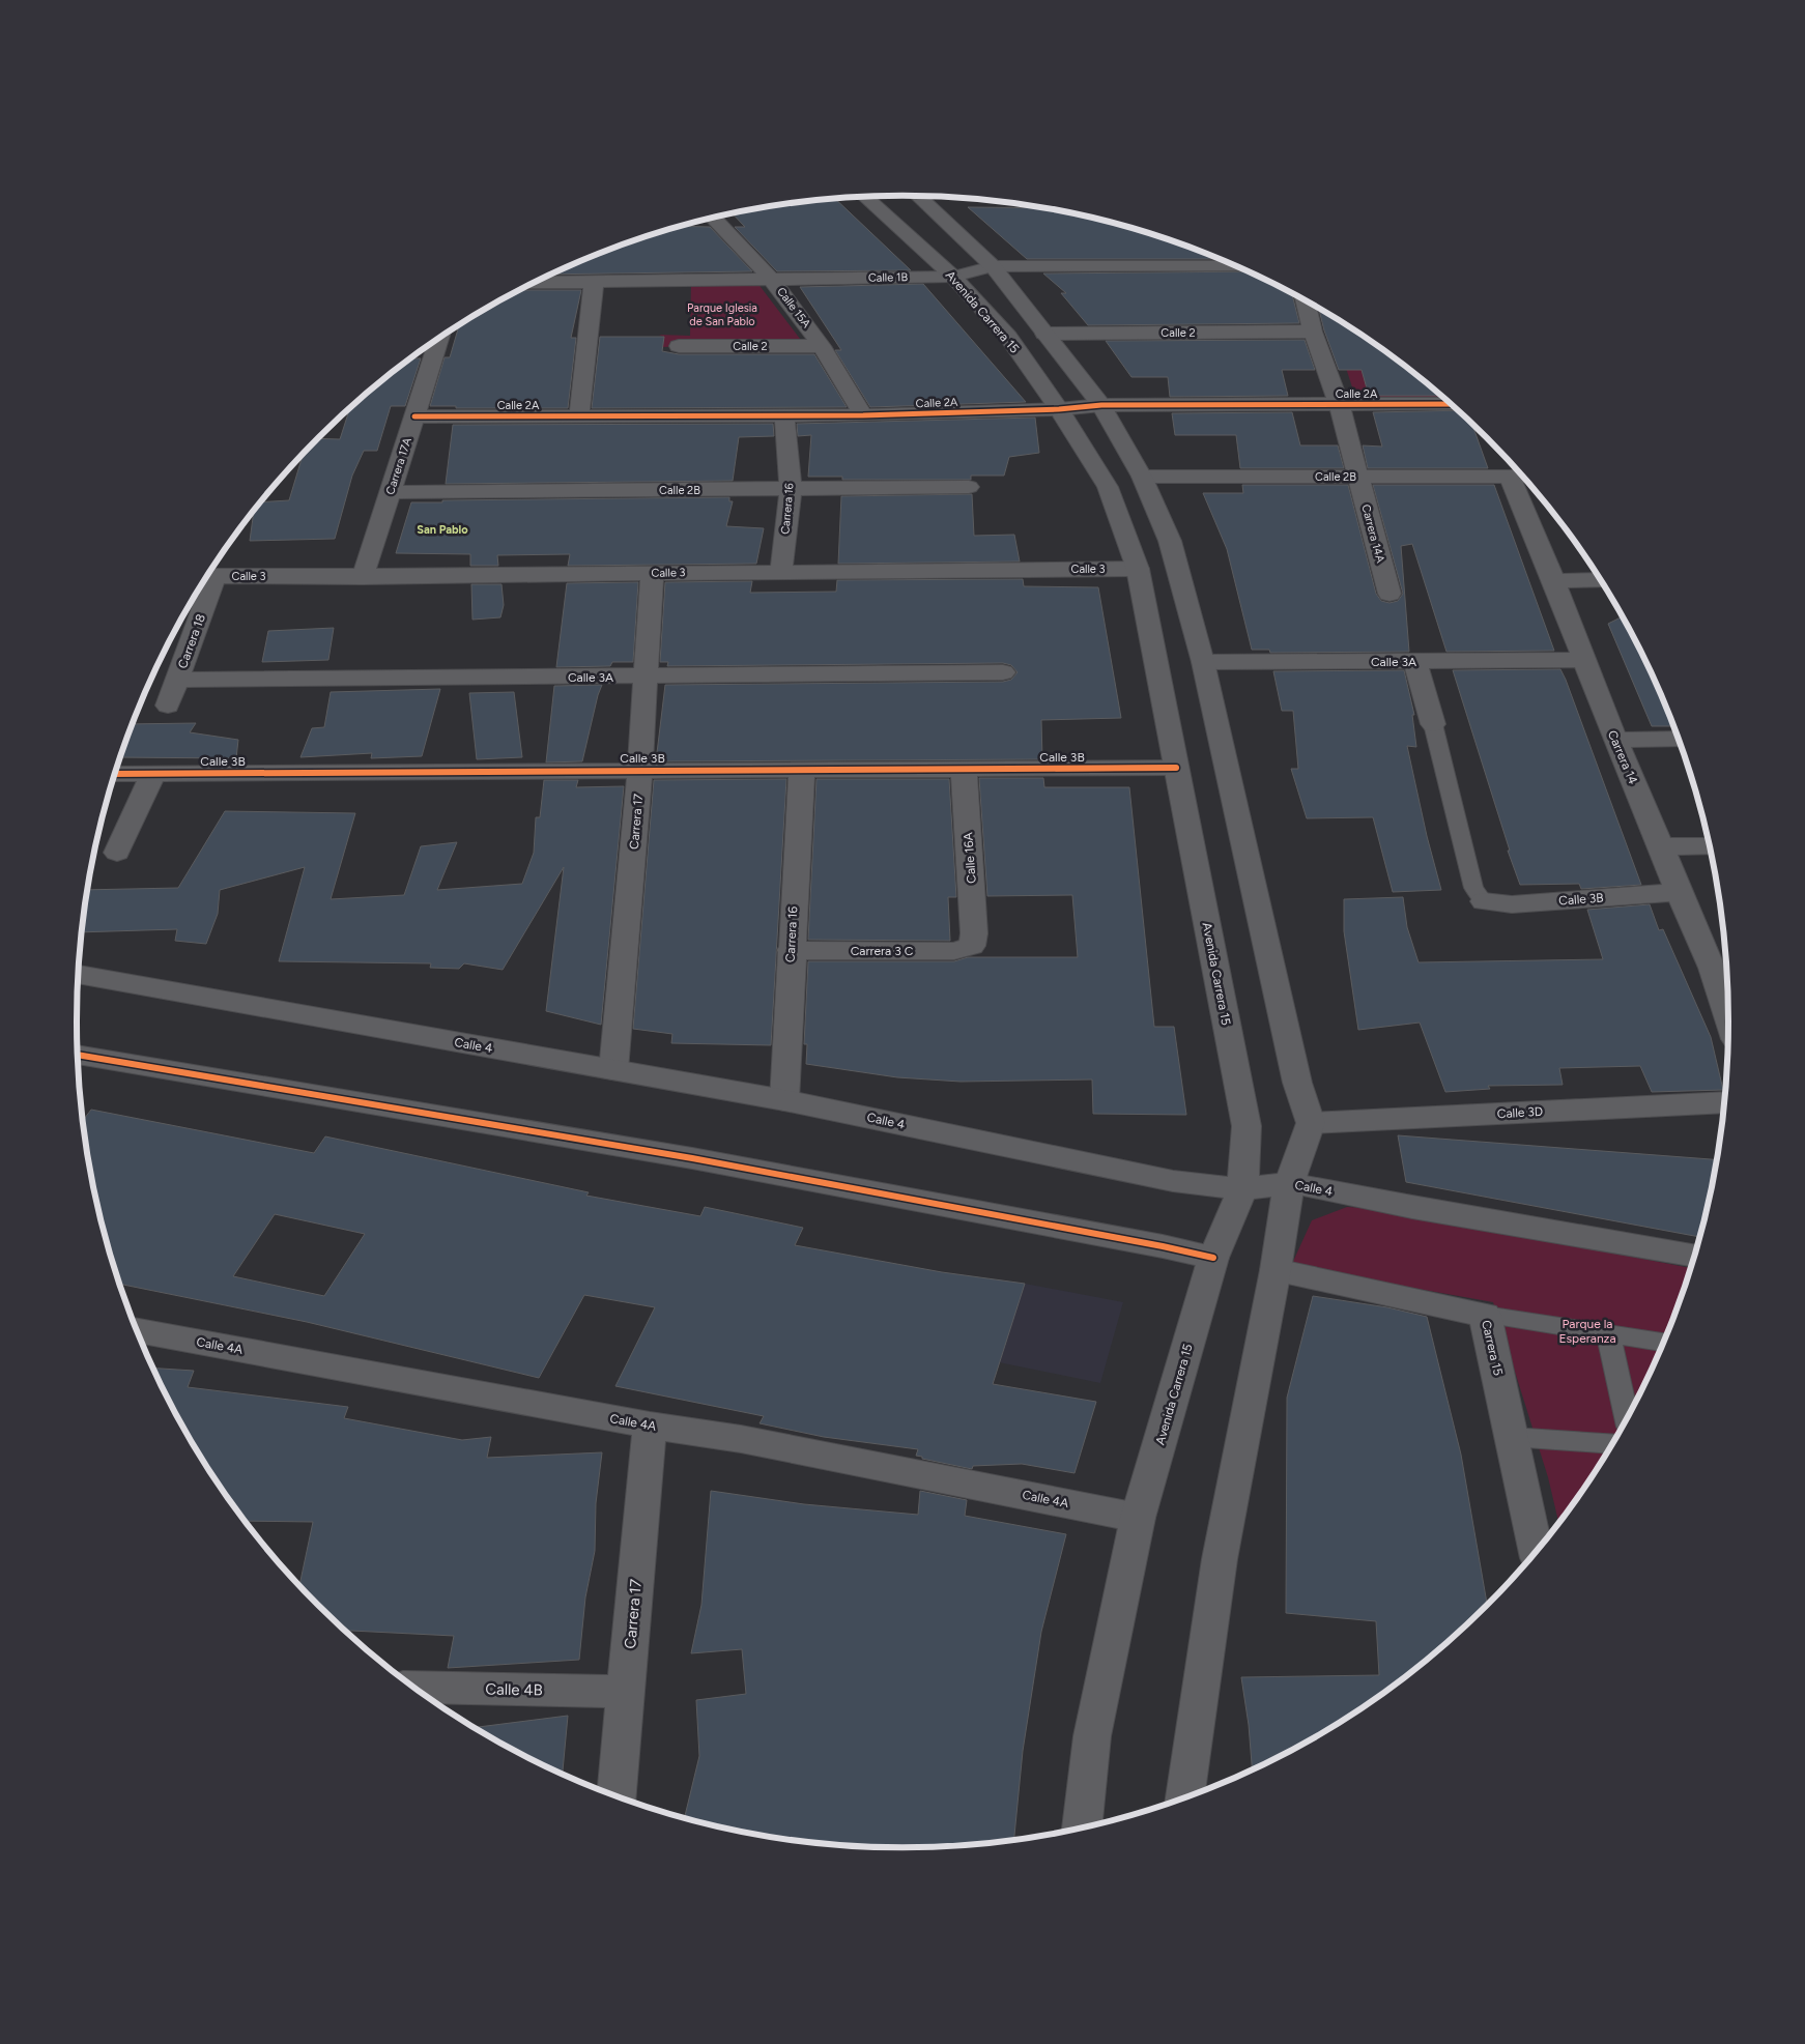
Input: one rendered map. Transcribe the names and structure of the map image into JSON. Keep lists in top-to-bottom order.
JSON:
{
  "streets": {
    "street": [
      "Calle 1B",
      "Calle 15A",
      "Avenida Carrera 15",
      "Calle 2",
      "Calle 2A",
      "Carrera 17A",
      "Calle 2B",
      "Carrera 16",
      "Carrera 14A",
      "Calle 3",
      "Carrera 18",
      "Calle 3A",
      "Calle 3B",
      "Carrera 14",
      "Carrera 17",
      "Calle 16A",
      "Carrera 3 C",
      "Calle 4",
      "Calle 3D",
      "Calle 4A",
      "Carrera 15",
      "Calle 4B"
    ]
  },
  "crossings": [
    ["Calle 1B", "Calle 15A"],
    ["Calle 1B", "Avenida Carrera 15"],
    ["Calle 15A", "Calle 2"],
    ["Calle 15A", "Calle 2A"],
    ["Avenida Carrera 15", "Calle 2A"],
    ["Avenida Carrera 15", "Calle 3"],
    ["Avenida Carrera 15", "Calle 3B"],
    ["Avenida Carrera 15", "Calle 4"],
    ["Avenida Carrera 15", "Calle 4A"],
    ["Calle 2", "Carrera 14A"],
    ["Calle 2A", "Carrera 17A"],
    ["Calle 2A", "Carrera 16"],
    ["Calle 2A", "Carrera 14A"],
    ["Carrera 17A", "Calle 2B"],
    ["Carrera 17A", "Calle 3"],
    ["Calle 2B", "Carrera 16"],
    ["Calle 2B", "Carrera 14A"],
    ["Calle 2B", "Carrera 14"],
    ["Carrera 16", "Calle 3"],
    ["Carrera 16", "Calle 3B"],
    ["Carrera 16", "Carrera 3 C"],
    ["Carrera 16", "Calle 4"],
    ["Calle 3", "Carrera 17"],
    ["Carrera 18", "Calle 3A"],
    ["Calle 3A", "Carrera 14"],
    ["Calle 3A", "Carrera 17"],
    ["Calle 3B", "Carrera 14"],
    ["Calle 3B", "Carrera 17"],
    ["Calle 3B", "Calle 16A"],
    ["Carrera 17", "Calle 4"],
    ["Carrera 17", "Calle 4A"],
    ["Carrera 17", "Calle 4B"],
    ["Calle 16A", "Carrera 3 C"]
  ],
  "districts": ["San Pablo"],
  "parks": ["Parque Iglesia de San Pablo", "Parque la Esperanza"]
}
